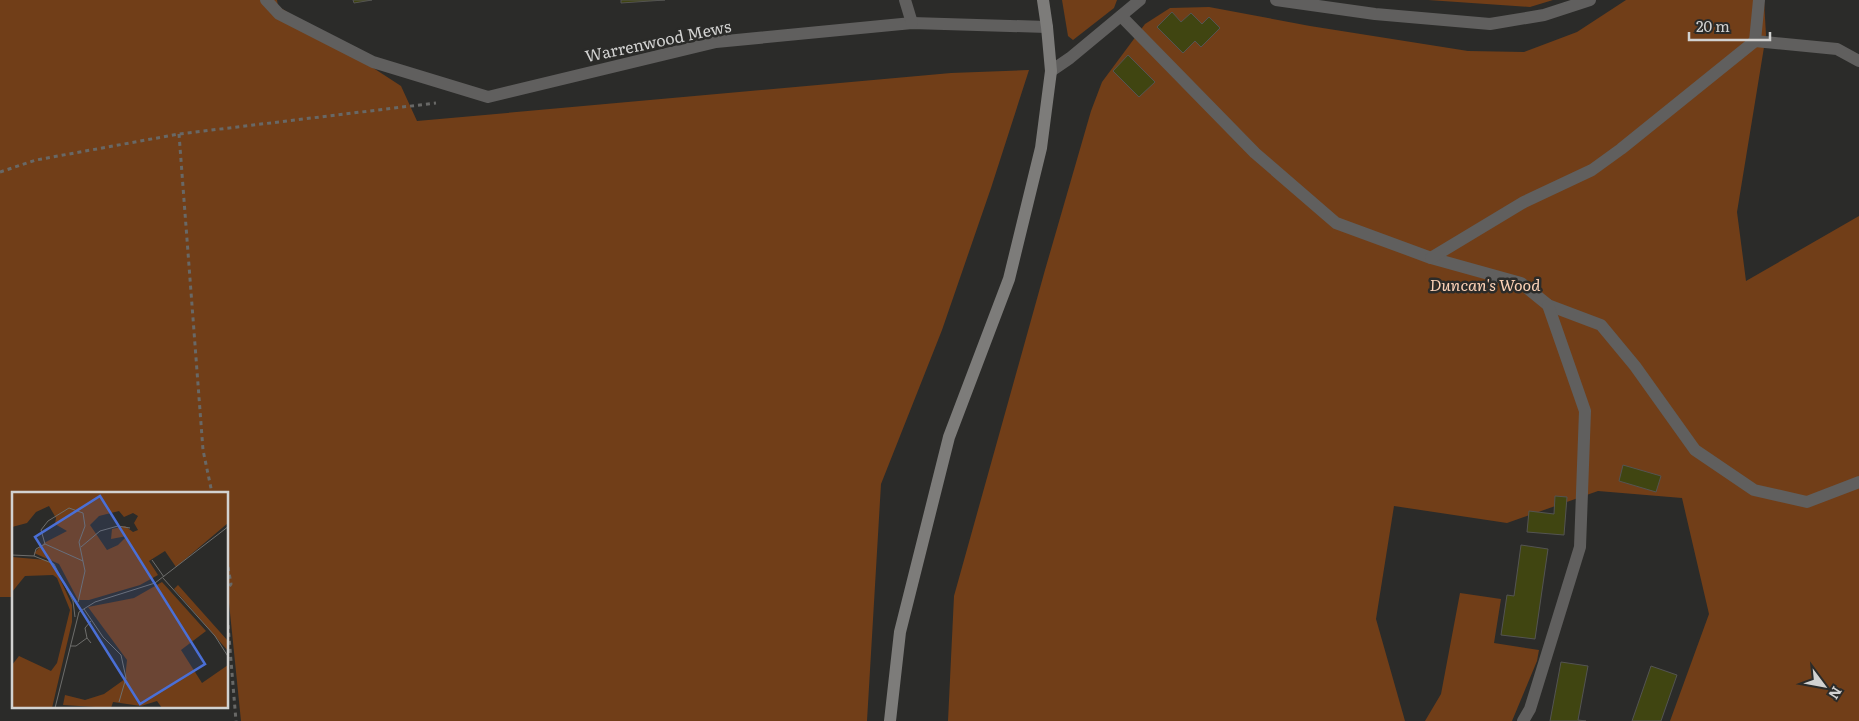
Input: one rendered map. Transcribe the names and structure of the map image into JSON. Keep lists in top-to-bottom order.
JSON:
{
  "streets": {
    "street": ["Warrenwood Mews"]
  },
  "parks": ["Duncan's Wood"],
  "scale_bar": "20 m",
  "north": "bottom right"
}
